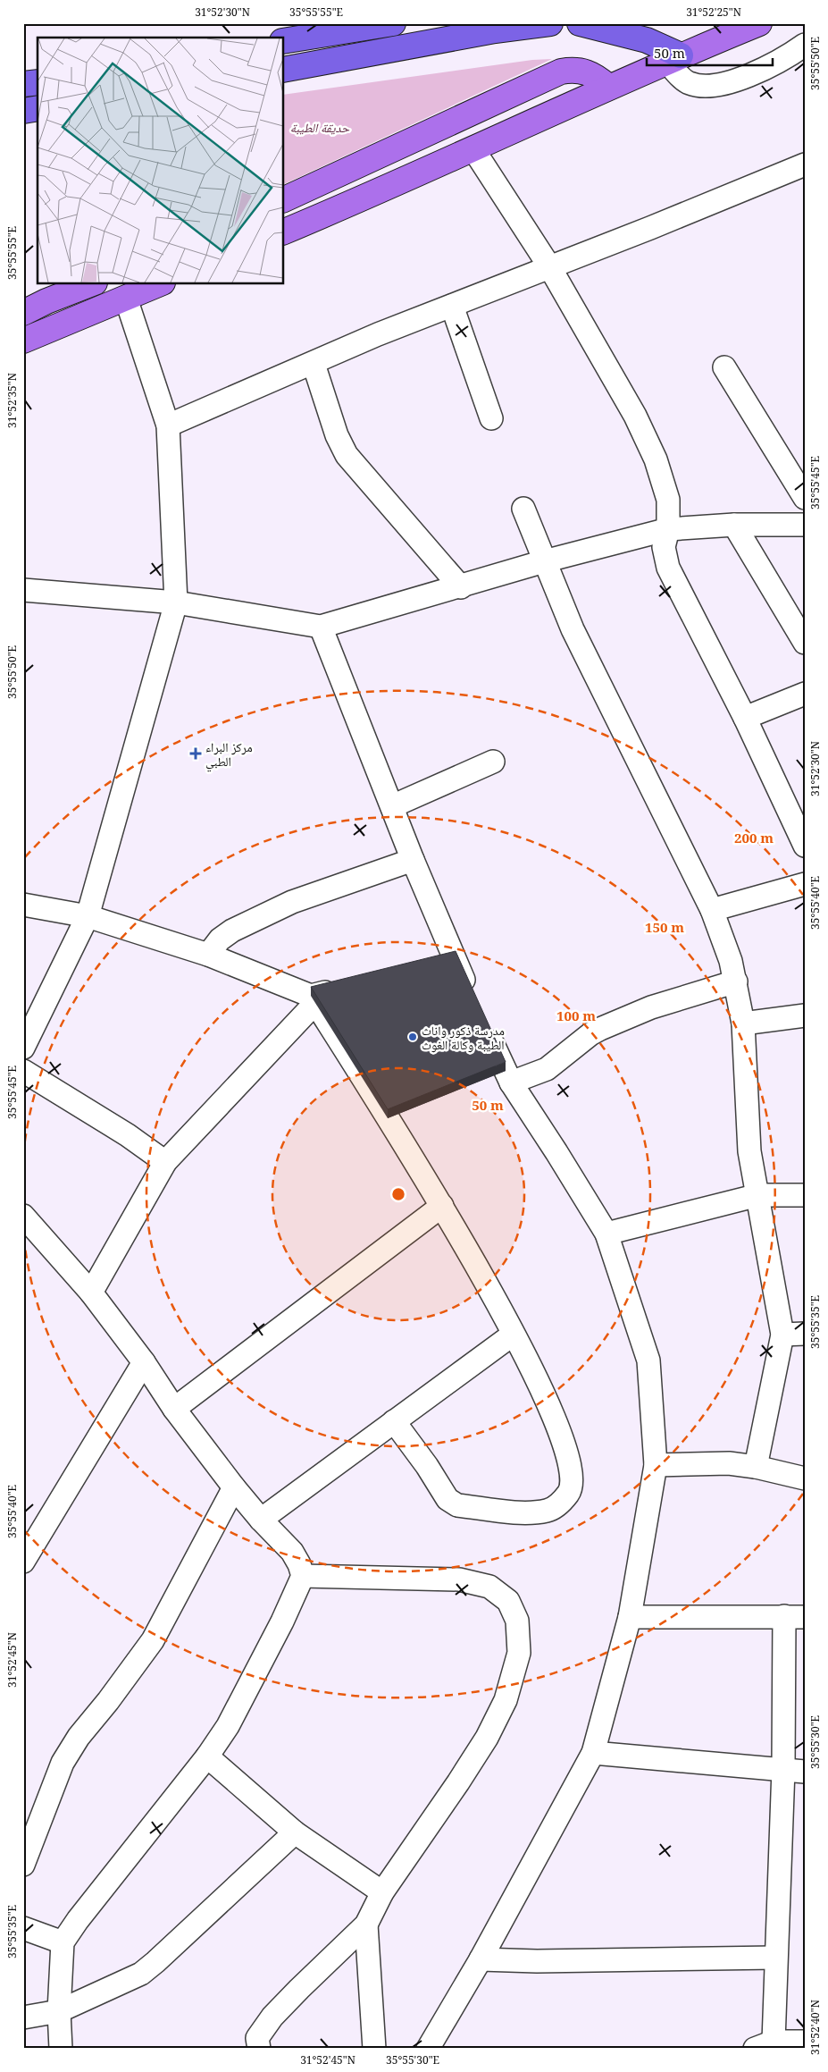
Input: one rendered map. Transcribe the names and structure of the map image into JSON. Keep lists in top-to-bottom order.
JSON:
{
  "parks": ["حديقة الطيبة"],
  "places": {
    "health": ["مركز البراء الطبي"],
    "other": ["مدرسة ذكور واناث الطيبة وكالة الغوث"]
  },
  "scale_bar": "50 m",
  "coordinates": [
    "31°52'30\"N",
    "35°55'55\"E",
    "31°52'25\"N",
    "35°55'50\"E",
    "31°52'35\"N",
    "35°55'45\"E",
    "35°55'40\"E",
    "35°55'35\"E",
    "31°52'45\"N",
    "35°55'30\"E",
    "31°52'40\"N"
  ],
  "rings": [
    "200 m",
    "150 m",
    "100 m",
    "50 m"
  ]
}
